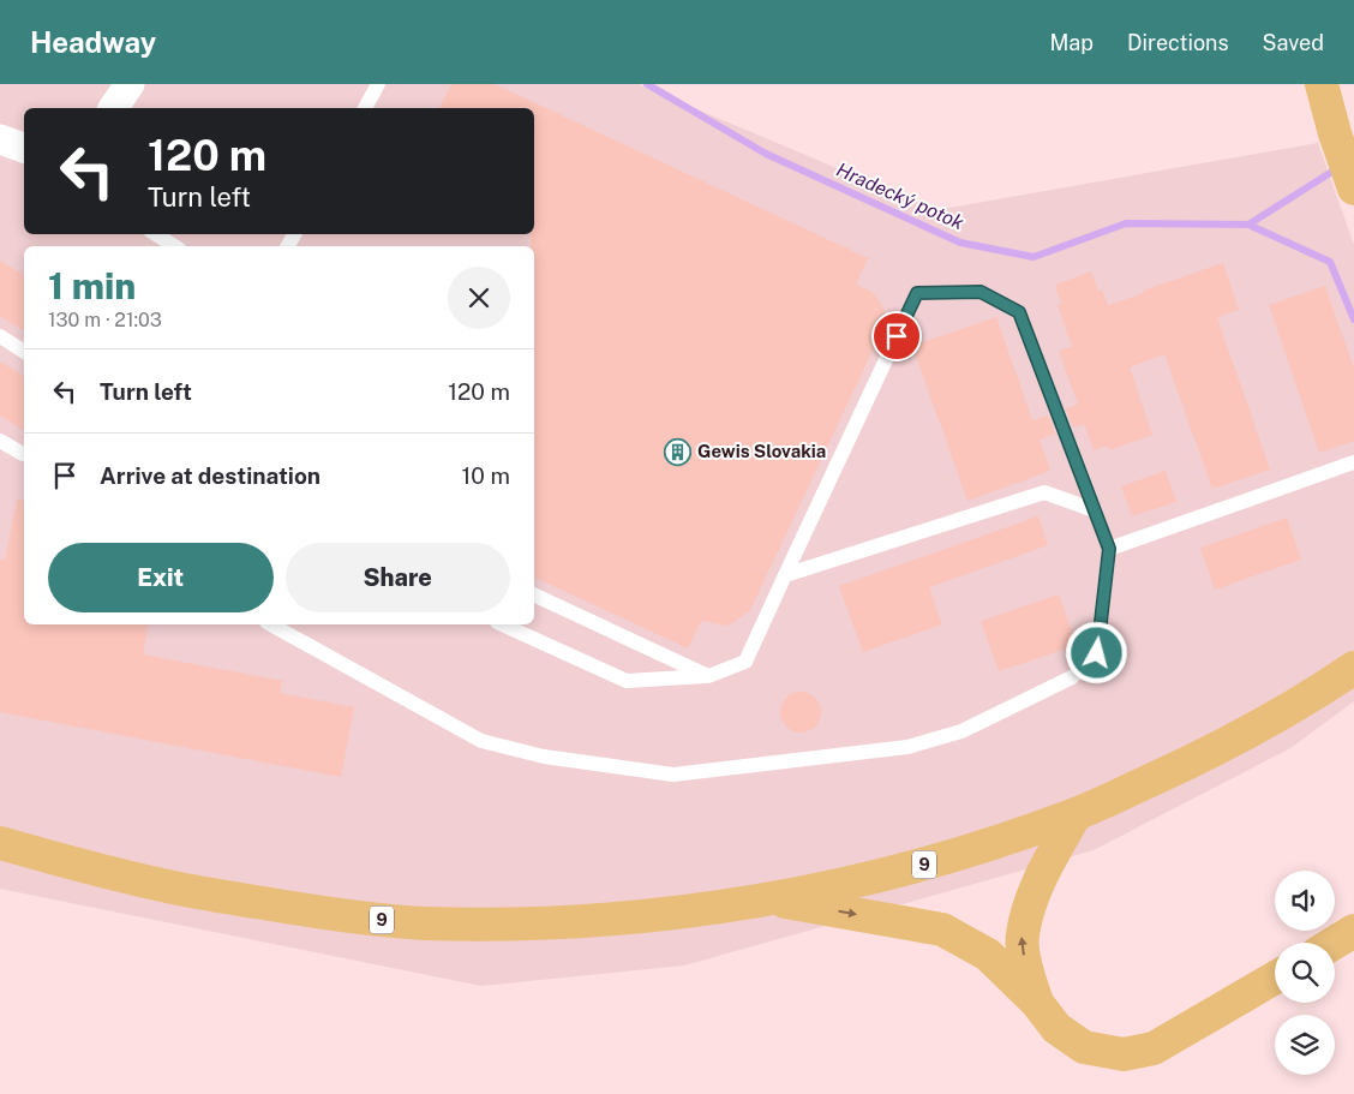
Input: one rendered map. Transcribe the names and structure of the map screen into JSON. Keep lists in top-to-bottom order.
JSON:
{
  "streets": {
    "main road": ["9"]
  },
  "water": ["Hradecký potok"],
  "places": {
    "building": ["Gewis Slovakia"]
  },
  "page": {
    "header": "Headway",
    "nav": ["Map", "Directions", "Saved"],
    "turn": ["120 m", "Turn left"],
    "heading": ["1 min", "130 m · 21:03"],
    "list": [
      {
        "name": "Turn left",
        "value": "120 m"
      },
      {
        "name": "Arrive at destination",
        "value": "10 m"
      }
    ],
    "buttons": ["Exit", "Share"]
  }
}
